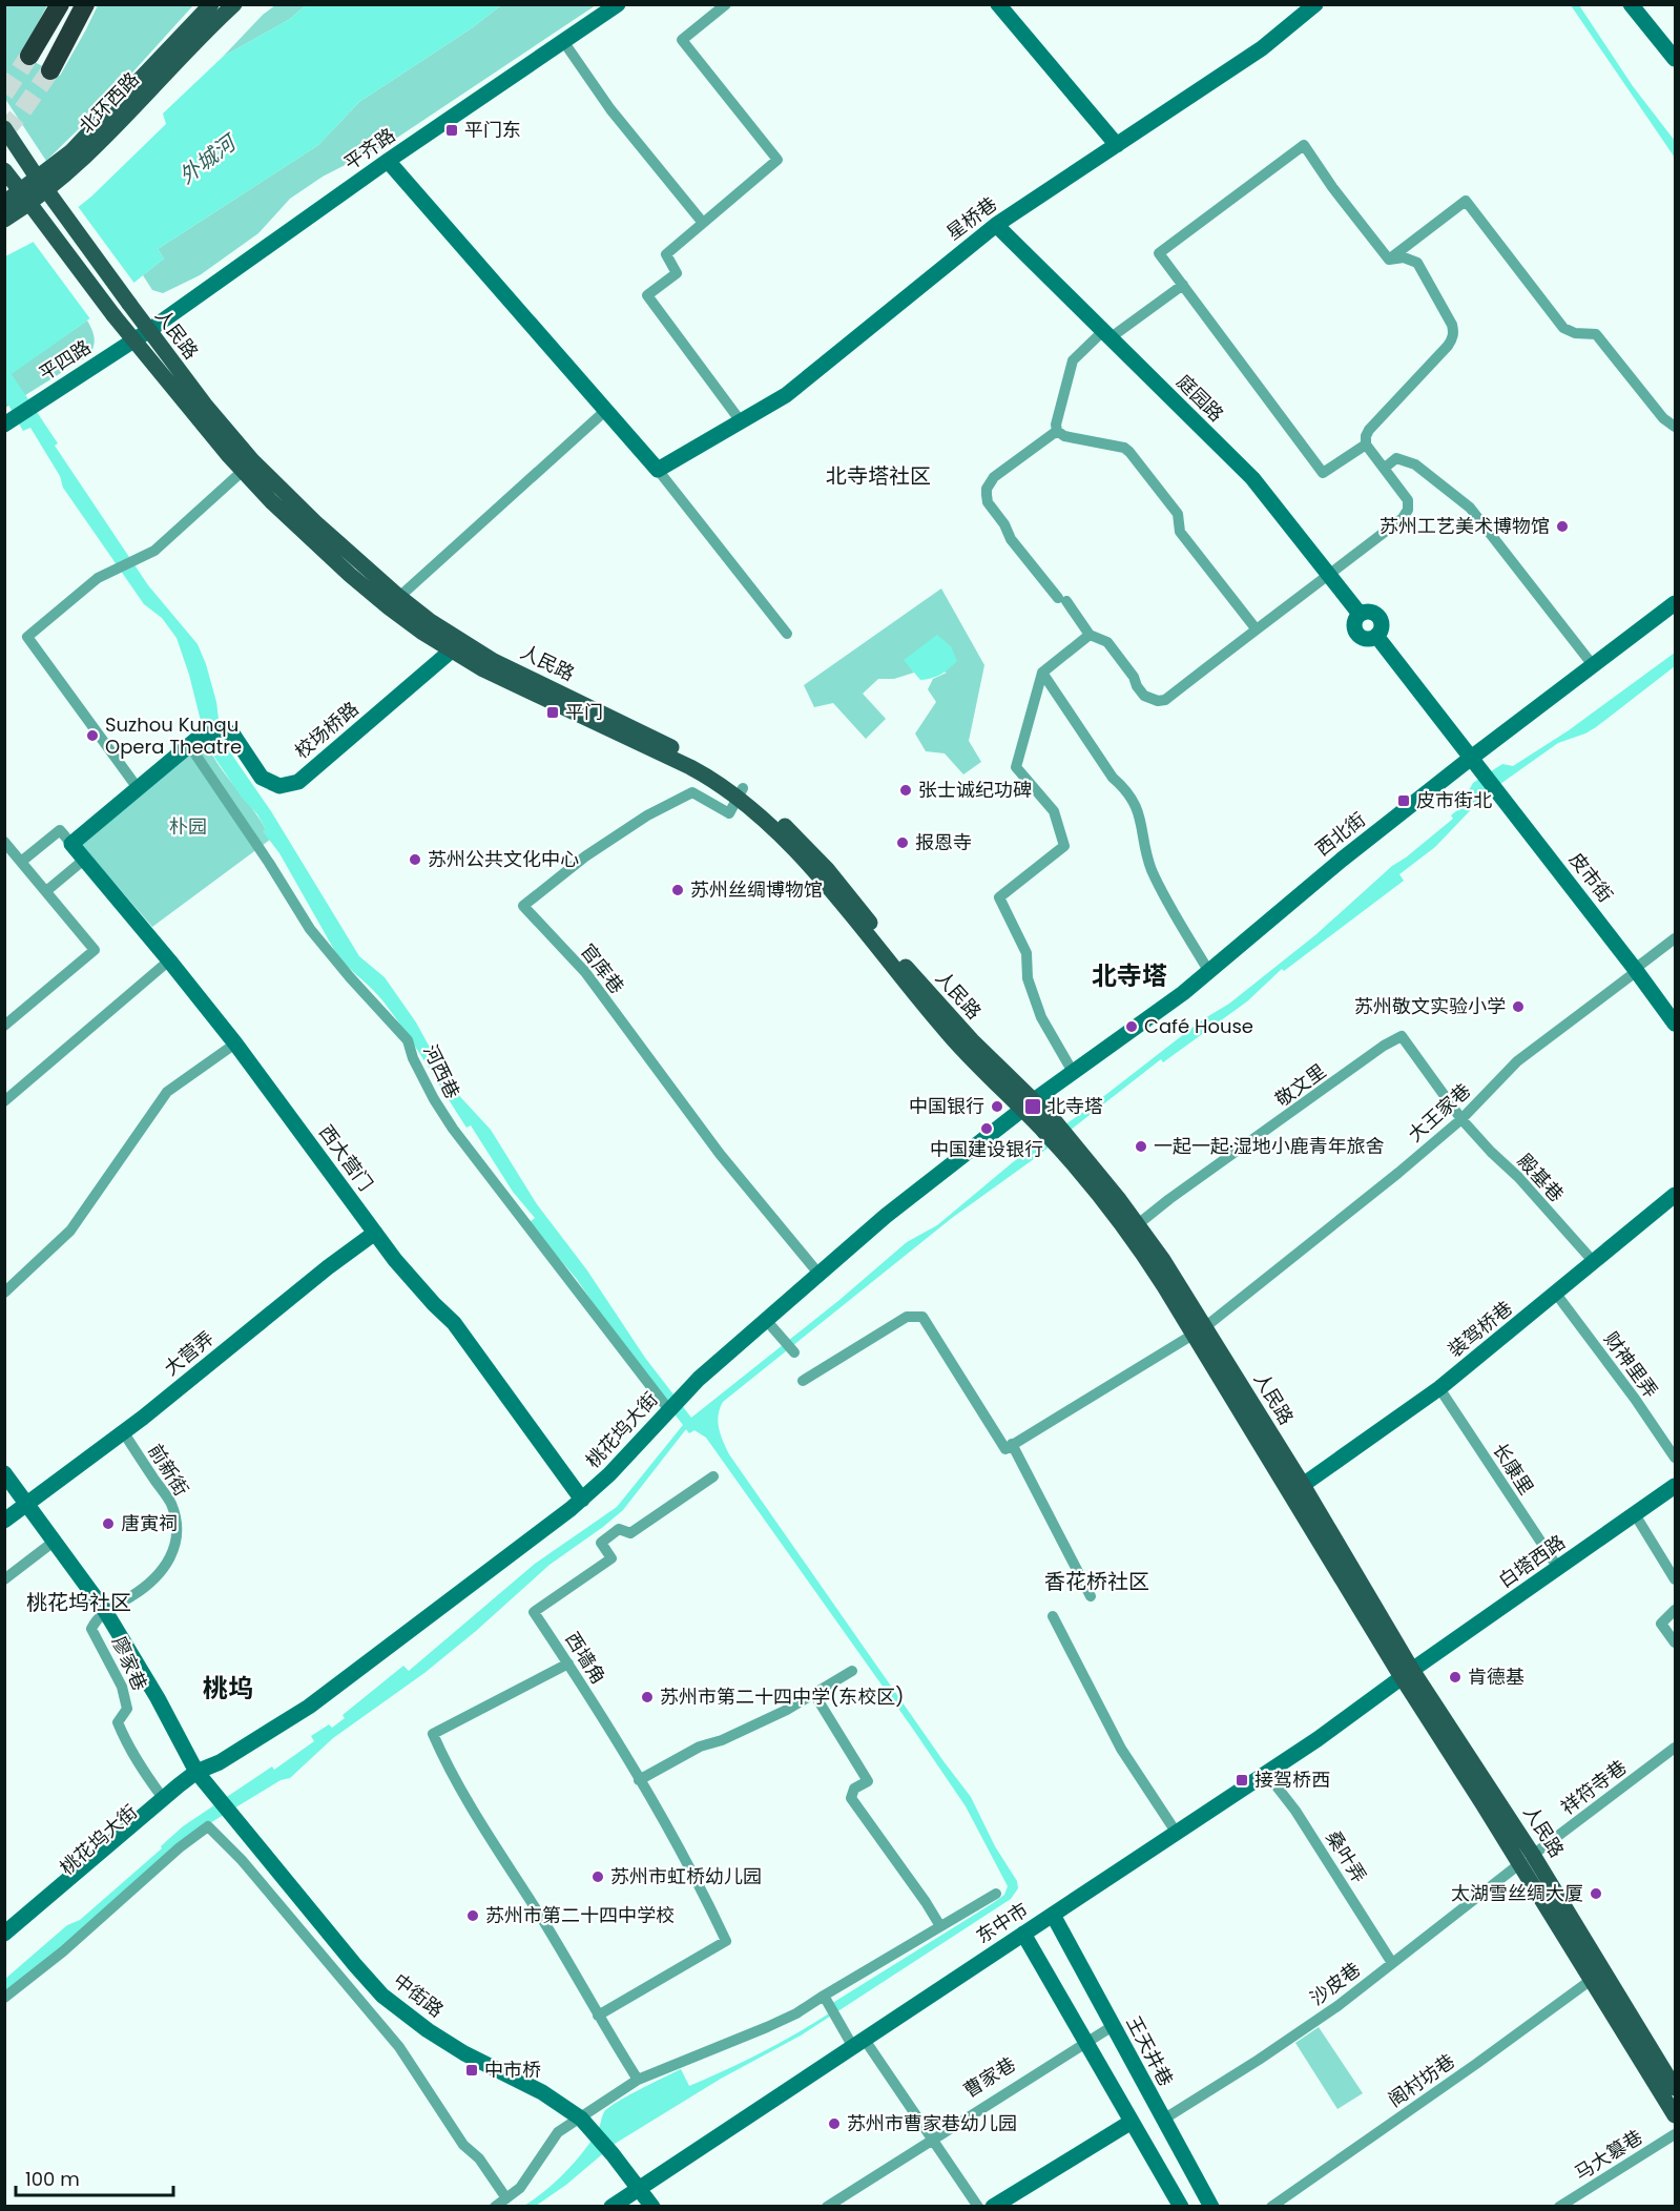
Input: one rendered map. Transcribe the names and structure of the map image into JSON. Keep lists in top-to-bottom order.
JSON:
{
  "streets": {
    "main road": ["北环西路", "人民路"],
    "street": [
      "平齐路",
      "星桥巷",
      "平四路",
      "庭园路",
      "校场桥路",
      "西北街",
      "皮市街",
      "官库巷",
      "河西巷",
      "敬文里",
      "大王家巷",
      "西大营门",
      "殿基巷",
      "装驾桥巷",
      "大营弄",
      "财神里弄",
      "桃花坞大街",
      "长康里",
      "前新街",
      "白塔西路",
      "西墙角",
      "廖家巷",
      "祥符寺巷",
      "桑叶弄",
      "东中市",
      "沙皮巷",
      "中街路",
      "王天井巷",
      "曹家巷",
      "阁村坊巷",
      "马大篡巷"
    ]
  },
  "crossings": [
    ["平齐路", "人民路"],
    ["平齐路", "平四路"],
    ["星桥巷", "庭园路"],
    ["人民路", "平四路"],
    ["人民路", "校场桥路"],
    ["人民路", "西北街"],
    ["人民路", "官库巷"],
    ["人民路", "敬文里"],
    ["人民路", "大王家巷"],
    ["人民路", "装驾桥巷"],
    ["人民路", "桃花坞大街"],
    ["人民路", "白塔西路"],
    ["人民路", "祥符寺巷"],
    ["人民路", "东中市"],
    ["人民路", "沙皮巷"],
    ["人民路", "阁村坊巷"],
    ["庭园路", "西北街"],
    ["庭园路", "皮市街"],
    ["校场桥路", "河西巷"],
    ["校场桥路", "西大营门"],
    ["西北街", "皮市街"],
    ["西北街", "桃花坞大街"],
    ["皮市街", "大王家巷"],
    ["官库巷", "桃花坞大街"],
    ["河西巷", "桃花坞大街"],
    ["敬文里", "大王家巷"],
    ["敬文里", "殿基巷"],
    ["大王家巷", "殿基巷"],
    ["西大营门", "大营弄"],
    ["西大营门", "桃花坞大街"],
    ["殿基巷", "装驾桥巷"],
    ["装驾桥巷", "财神里弄"],
    ["装驾桥巷", "长康里"],
    ["大营弄", "前新街"],
    ["大营弄", "廖家巷"],
    ["桃花坞大街", "廖家巷"],
    ["桃花坞大街", "中街路"],
    ["长康里", "白塔西路"],
    ["前新街", "廖家巷"],
    ["白塔西路", "东中市"],
    ["廖家巷", "中街路"],
    ["桑叶弄", "东中市"],
    ["桑叶弄", "沙皮巷"],
    ["东中市", "中街路"],
    ["东中市", "王天井巷"],
    ["沙皮巷", "王天井巷"],
    ["王天井巷", "曹家巷"]
  ],
  "districts": [
    "北寺塔社区",
    "北寺塔",
    "香花桥社区",
    "桃花坞社区",
    "桃坞"
  ],
  "water": ["外城河"],
  "parks": ["朴园"],
  "places": {
    "transit": [
      "平门东",
      "平门",
      "皮市街北",
      "北寺塔",
      "接驾桥西",
      "中市桥"
    ],
    "other": [
      "苏州工艺美术博物馆",
      "Suzhou Kunqu Opera Theatre",
      "张士诚纪功碑",
      "报恩寺",
      "苏州公共文化中心",
      "苏州丝绸博物馆",
      "苏州敬文实验小学",
      "Café House",
      "中国银行",
      "中国建设银行",
      "一起一起·湿地小鹿青年旅舍",
      "唐寅祠",
      "肯德基",
      "苏州市第二十四中学(东校区)",
      "苏州市虹桥幼儿园",
      "太湖雪丝绸大厦",
      "苏州市第二十四中学校",
      "苏州市曹家巷幼儿园"
    ]
  },
  "scale_bar": "100 m"
}
